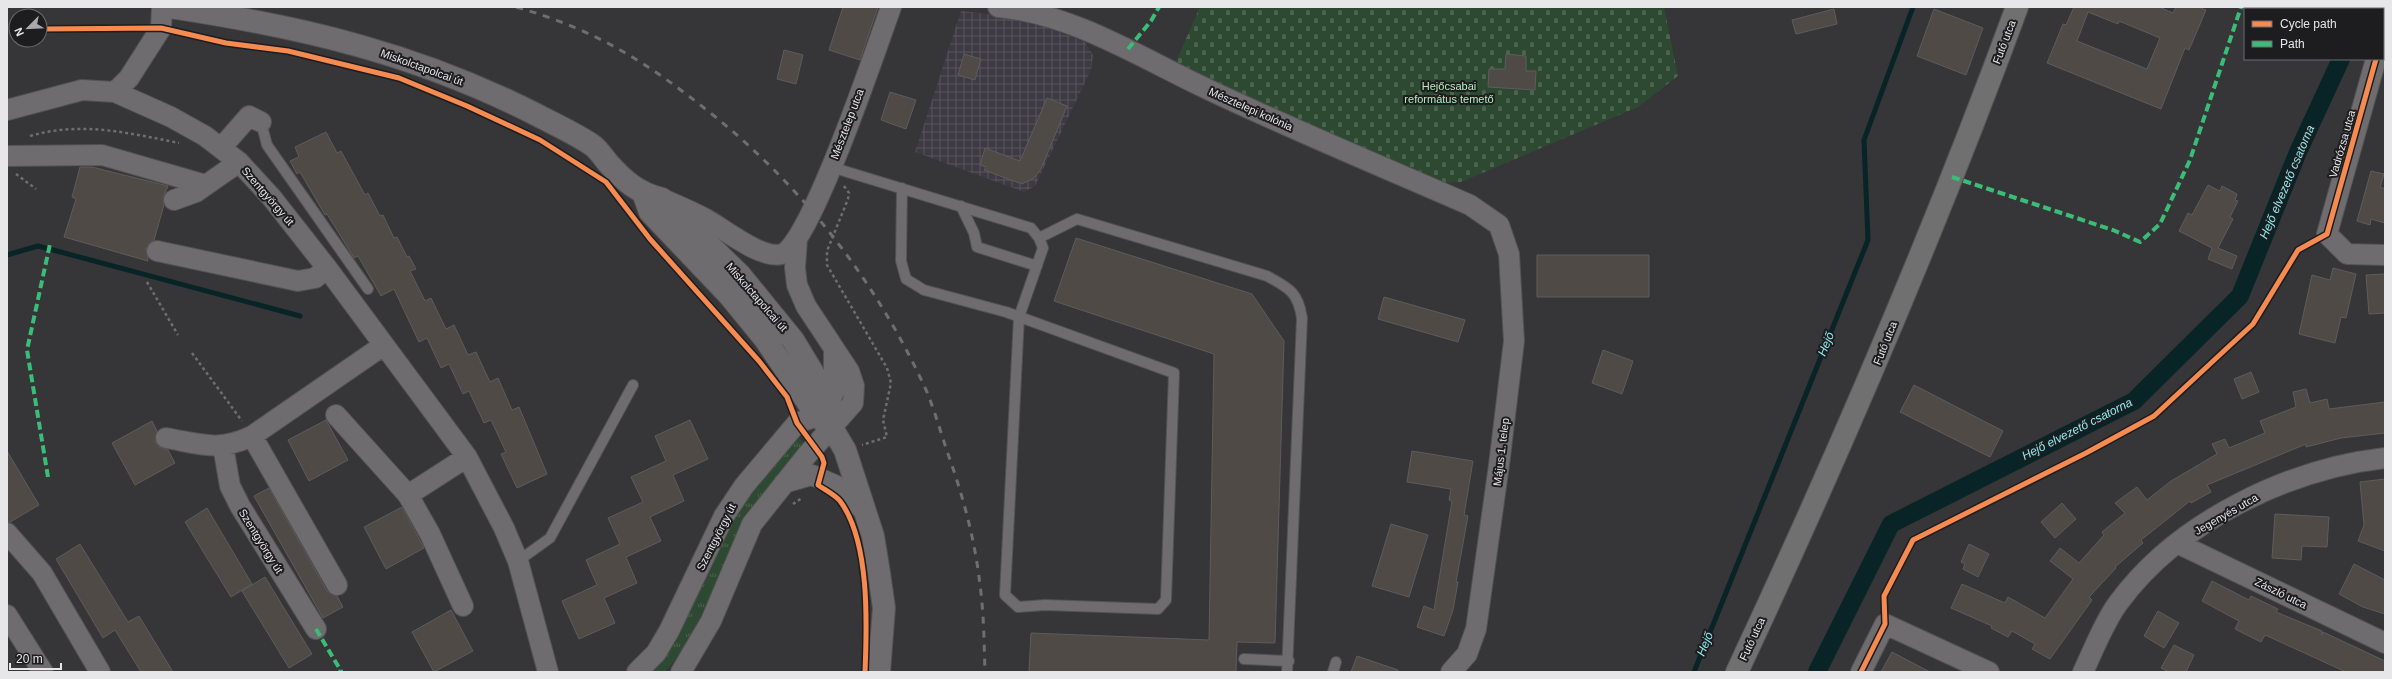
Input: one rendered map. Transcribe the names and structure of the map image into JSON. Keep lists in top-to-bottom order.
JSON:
{
  "streets": {
    "main road": ["Futó utca"],
    "street": [
      "Miskolctapolcai út",
      "Mésztelepi kolónia",
      "Mésztelep utca",
      "Vadrózsa utca",
      "Szentgyörgy út",
      "Május 1. telep",
      "Jegenyés utca",
      "Zászló utca"
    ]
  },
  "crossings": [
    ["Miskolctapolcai út", "Mésztelep utca"],
    ["Mésztelepi kolónia", "Május 1. telep"],
    ["Jegenyés utca", "Zászló utca"]
  ],
  "water": ["Hejő elvezető csatorna", "Hejő"],
  "parks": ["Hejőcsabai református temető"],
  "legend": ["Cycle path", "Path"],
  "scale_bar": "20 m",
  "north": "bottom left"
}
